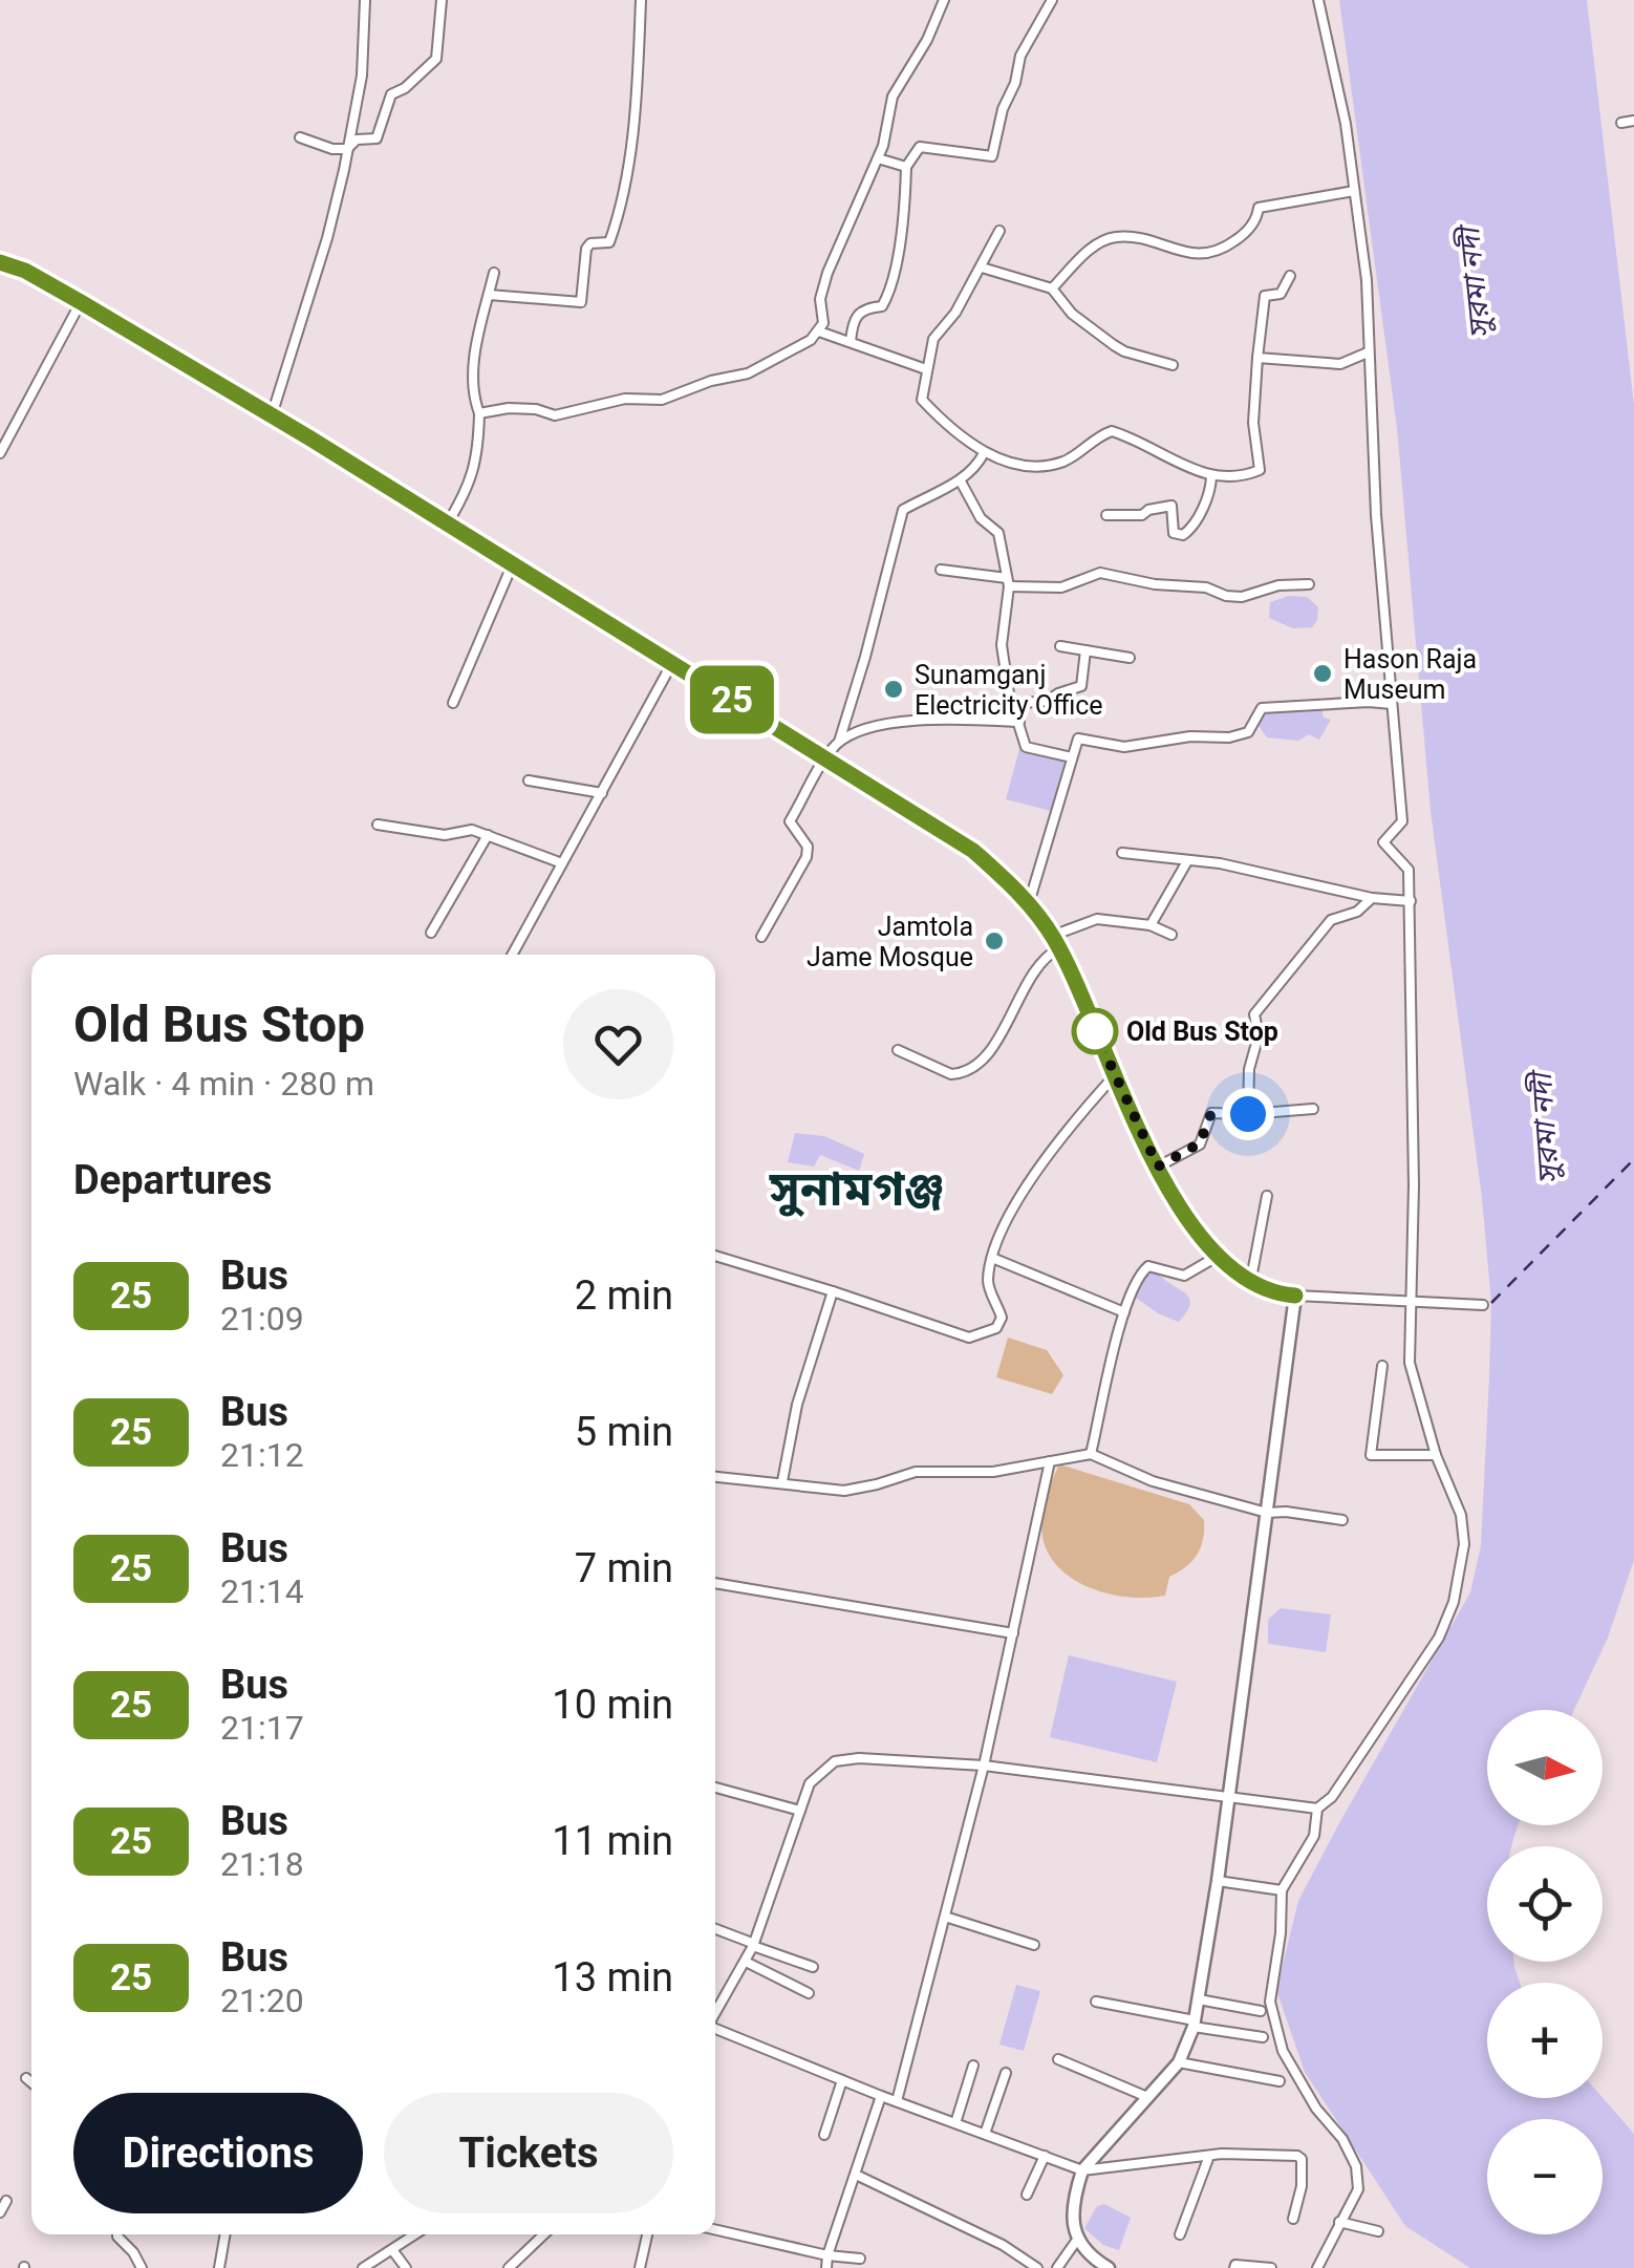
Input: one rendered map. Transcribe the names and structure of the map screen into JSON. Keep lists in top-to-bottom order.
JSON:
{
  "districts": ["সুনামগঞ্জ"],
  "water": ["সুরমা নদী"],
  "places": [
    "Hason Raja Museum",
    "Sunamganj Electricity Office",
    "Jamtola Jame Mosque",
    "Old Bus Stop"
  ],
  "lines": ["bus line 25"],
  "north": "right",
  "page": {
    "on_map": "25",
    "heading": [
      ["Old Bus Stop", "Walk · 4 min · 280 m"],
      "Departures"
    ],
    "list": [
      {
        "mark": "25",
        "name": "Bus",
        "note": "21:09",
        "value": "2 min"
      },
      {
        "mark": "25",
        "name": "Bus",
        "note": "21:12",
        "value": "5 min"
      },
      {
        "mark": "25",
        "name": "Bus",
        "note": "21:14",
        "value": "7 min"
      },
      {
        "mark": "25",
        "name": "Bus",
        "note": "21:17",
        "value": "10 min"
      },
      {
        "mark": "25",
        "name": "Bus",
        "note": "21:18",
        "value": "11 min"
      },
      {
        "mark": "25",
        "name": "Bus",
        "note": "21:20",
        "value": "13 min"
      }
    ],
    "map_buttons": ["+", "−"],
    "buttons": ["Directions", "Tickets"]
  }
}
